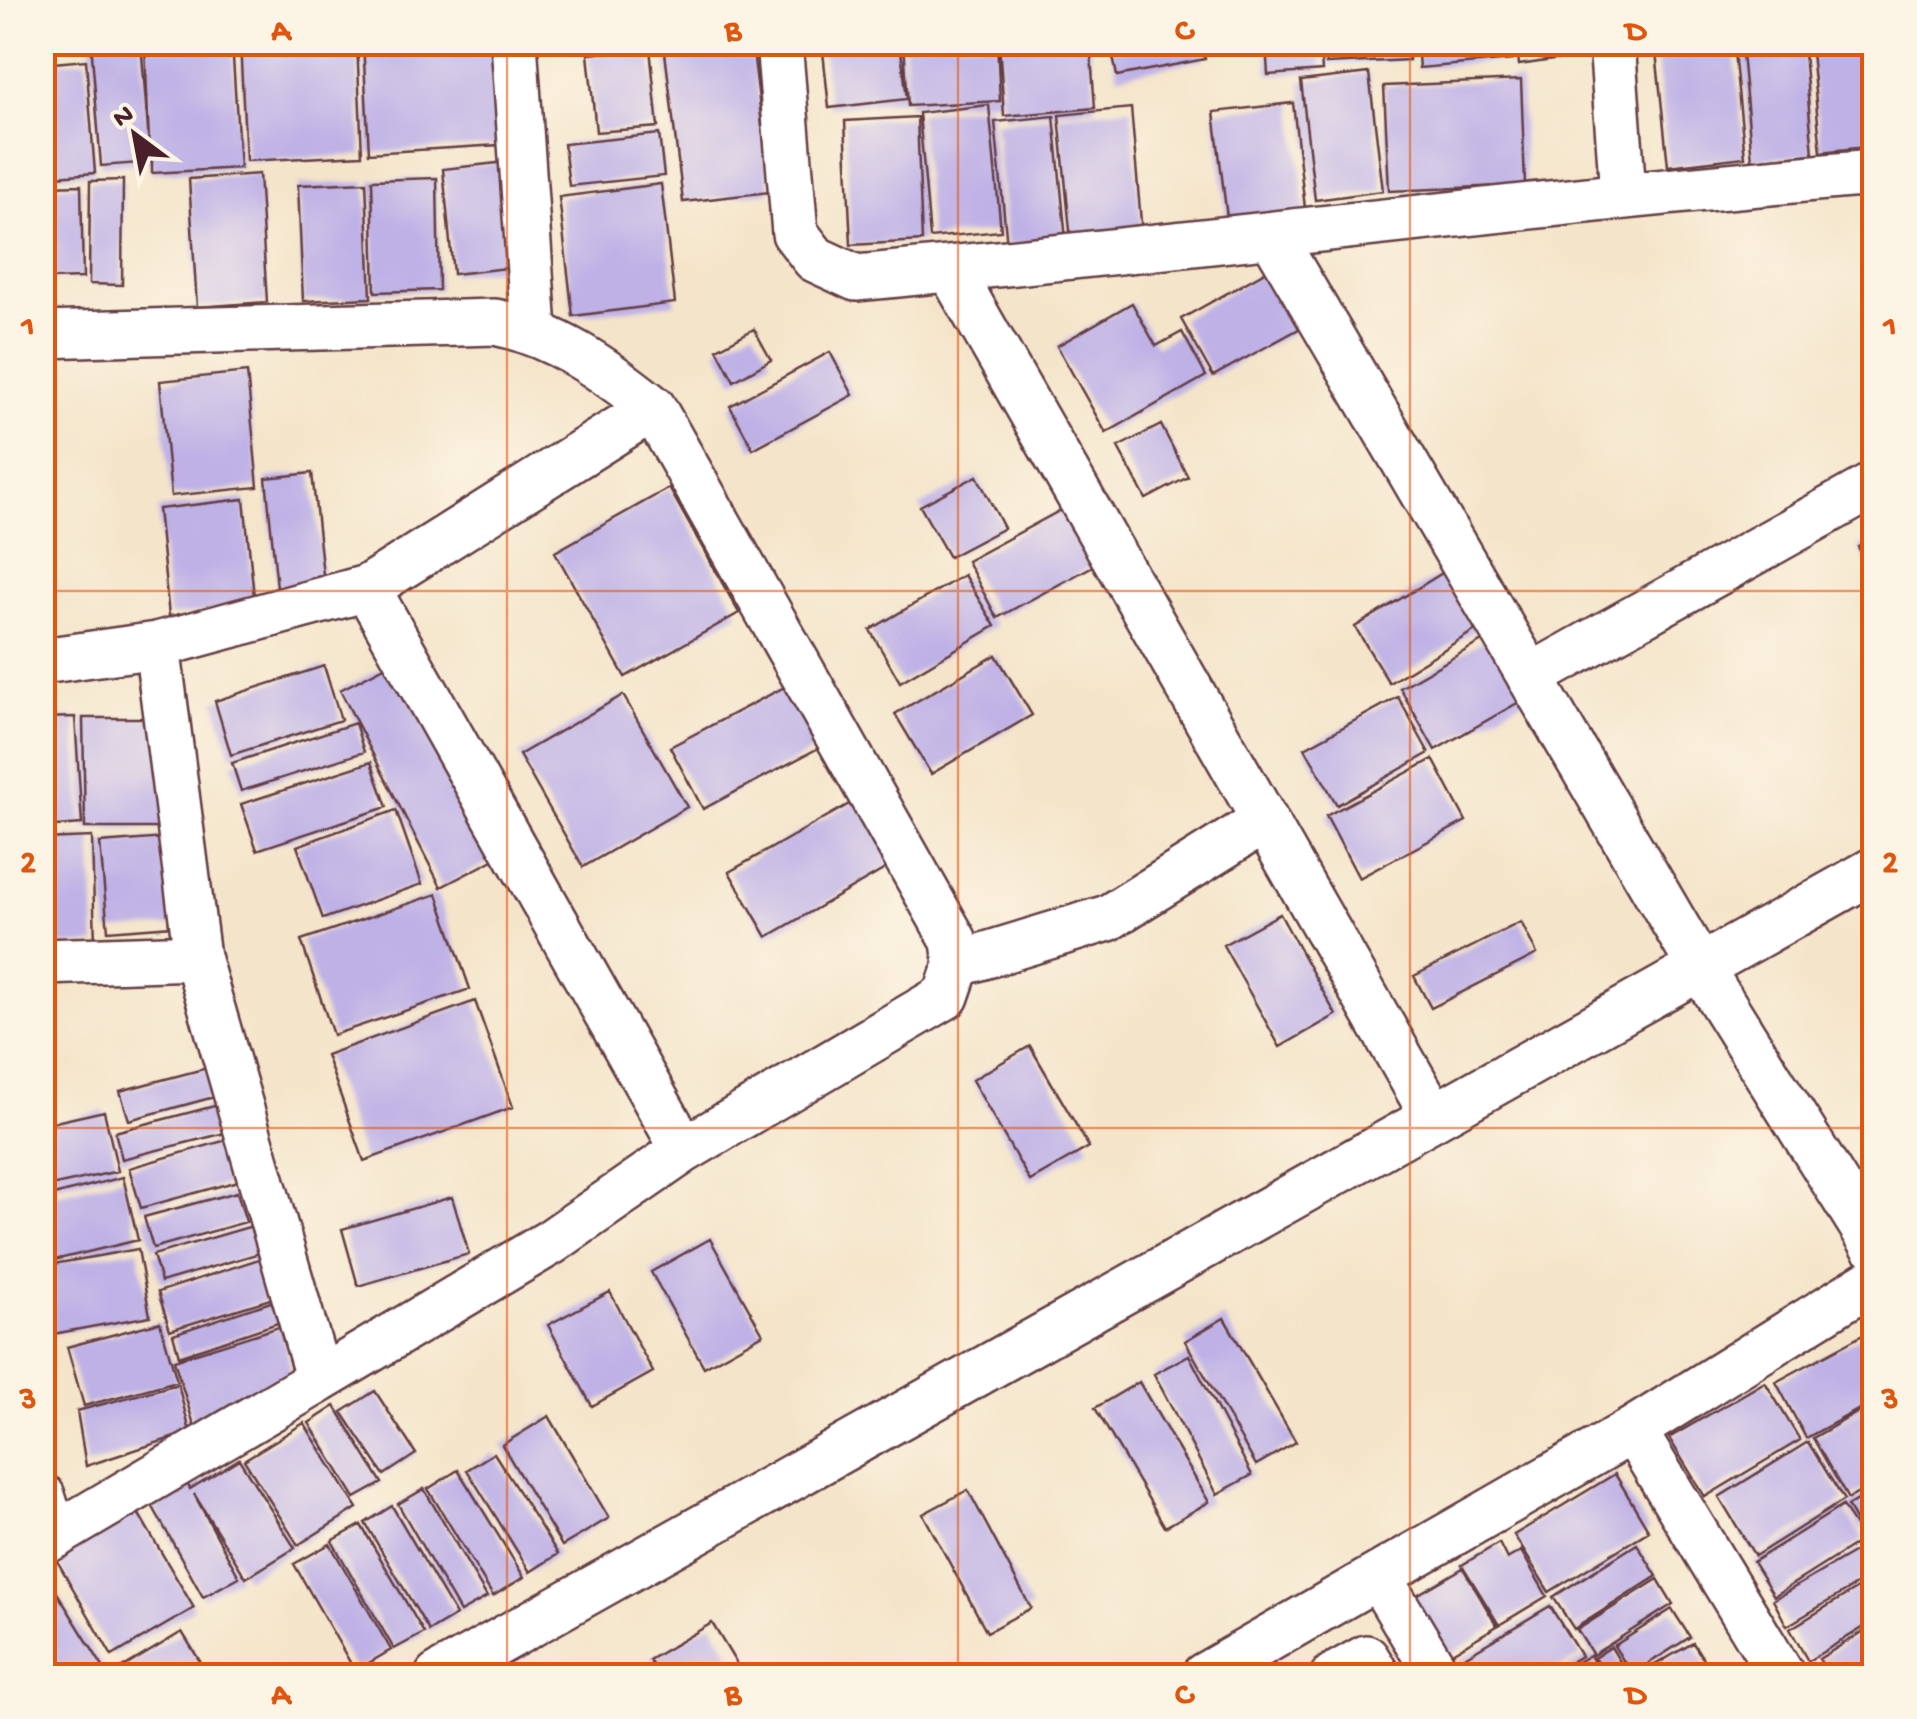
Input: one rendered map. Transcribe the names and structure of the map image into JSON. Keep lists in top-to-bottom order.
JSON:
{
  "north": "top left",
  "grid": {
    "columns": [
      "A",
      "B",
      "C",
      "D"
    ],
    "rows": ["1", "2", "3"]
  }
}
